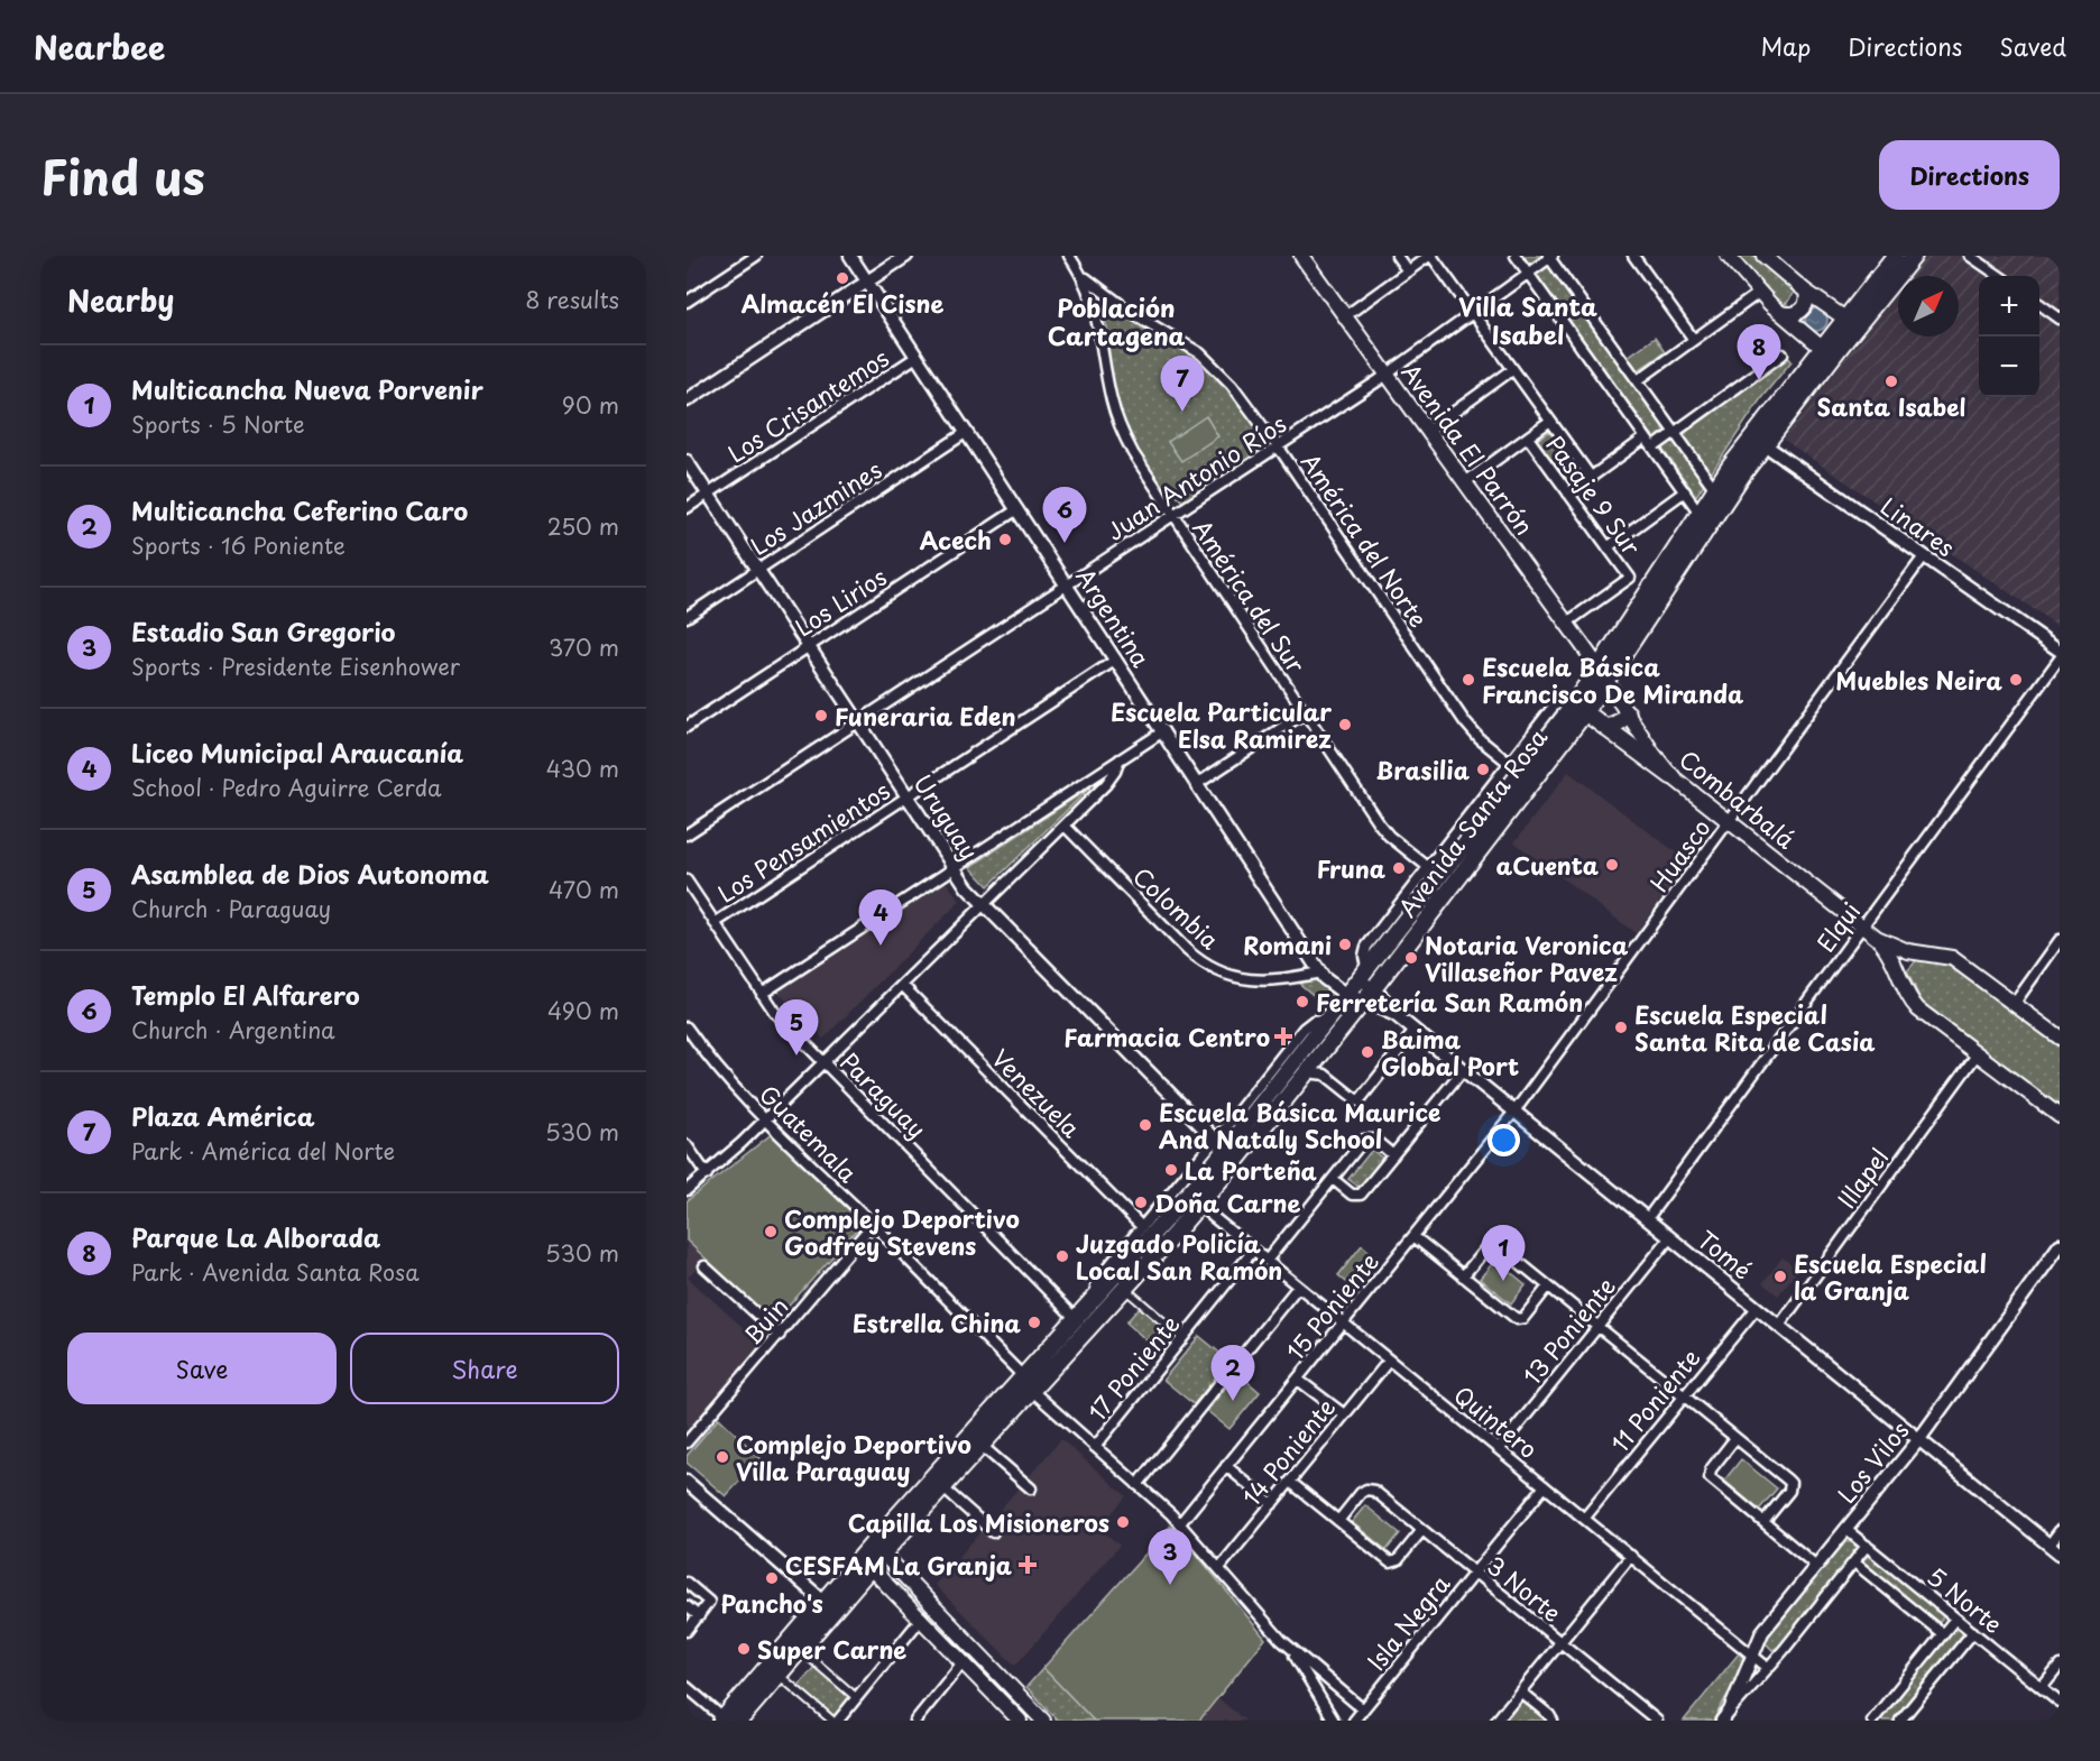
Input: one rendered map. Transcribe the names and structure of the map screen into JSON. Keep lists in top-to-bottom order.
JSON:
{
  "streets": {
    "main road": ["Avenida El Parrón", "Combarbalá", "Avenida Santa Rosa"],
    "street": [
      "Los Crisantemos",
      "Juan Antonio Ríos",
      "Pasaje 9 Sur",
      "Los Jazmines",
      "Linares",
      "América del Norte",
      "América del Sur",
      "Los Lirios",
      "Argentina",
      "Uruguay",
      "Los Pensamientos",
      "Huasco",
      "Colombia",
      "Elqui",
      "Venezuela",
      "Paraguay",
      "Guatemala",
      "Illapel",
      "Tomé",
      "15 Poniente",
      "Buin",
      "13 Poniente",
      "17 Poniente",
      "11 Poniente",
      "Quintero",
      "14 Poniente",
      "Los Vilos",
      "3 Norte",
      "5 Norte",
      "Isla Negra"
    ]
  },
  "crossings": [
    ["Los Crisantemos", "Argentina"],
    ["Los Crisantemos", "Uruguay"],
    ["Avenida El Parrón", "Juan Antonio Ríos"],
    ["Avenida El Parrón", "Pasaje 9 Sur"],
    ["Avenida El Parrón", "Combarbalá"],
    ["Avenida El Parrón", "Avenida Santa Rosa"],
    ["Juan Antonio Ríos", "América del Norte"],
    ["Juan Antonio Ríos", "América del Sur"],
    ["Juan Antonio Ríos", "Argentina"],
    ["Juan Antonio Ríos", "Uruguay"],
    ["Los Jazmines", "Argentina"],
    ["Los Jazmines", "Uruguay"],
    ["Linares", "Avenida Santa Rosa"],
    ["Linares", "Huasco"],
    ["América del Norte", "América del Sur"],
    ["América del Norte", "Avenida Santa Rosa"],
    ["América del Sur", "Avenida Santa Rosa"],
    ["Los Lirios", "Argentina"],
    ["Los Lirios", "Uruguay"],
    ["Argentina", "Avenida Santa Rosa"],
    ["Argentina", "Los Pensamientos"],
    ["Argentina", "Colombia"],
    ["Argentina", "Tomé"],
    ["Combarbalá", "Avenida Santa Rosa"],
    ["Combarbalá", "Huasco"],
    ["Combarbalá", "Elqui"],
    ["Combarbalá", "Illapel"],
    ["Uruguay", "Avenida Santa Rosa"],
    ["Uruguay", "Los Pensamientos"],
    ["Avenida Santa Rosa", "Venezuela"],
    ["Avenida Santa Rosa", "Paraguay"],
    ["Avenida Santa Rosa", "Guatemala"],
    ["Avenida Santa Rosa", "Tomé"],
    ["Avenida Santa Rosa", "Quintero"],
    ["Los Pensamientos", "Paraguay"],
    ["Huasco", "Tomé"],
    ["Huasco", "15 Poniente"],
    ["Elqui", "Tomé"],
    ["Guatemala", "15 Poniente"],
    ["Guatemala", "Buin"],
    ["Guatemala", "17 Poniente"],
    ["Guatemala", "14 Poniente"],
    ["Illapel", "Tomé"],
    ["Tomé", "15 Poniente"],
    ["Tomé", "13 Poniente"],
    ["Tomé", "11 Poniente"],
    ["Tomé", "Los Vilos"],
    ["15 Poniente", "Quintero"],
    ["13 Poniente", "Quintero"],
    ["17 Poniente", "Quintero"],
    ["11 Poniente", "Quintero"],
    ["Quintero", "14 Poniente"],
    ["Quintero", "Los Vilos"],
    ["Quintero", "Isla Negra"],
    ["Los Vilos", "5 Norte"],
    ["3 Norte", "Isla Negra"]
  ],
  "districts": ["Villa Santa Isabel", "Población Cartagena"],
  "places": {
    "other": [
      "Almacén El Cisne",
      "Santa Isabel",
      "Acech",
      "Escuela Básica Francisco De Miranda",
      "Muebles Neira",
      "Funeraria Eden",
      "Escuela Particular Elsa Ramirez",
      "Brasilia",
      "aCuenta",
      "Fruna",
      "Romani",
      "Notaria Veronica Villaseñor Pavez",
      "Ferretería San Ramón",
      "Escuela Especial Santa Rita de Casia",
      "Baima Global Port",
      "Escuela Básica Maurice And Nataly School",
      "La Porteña",
      "Doña Carne",
      "Complejo Deportivo Godfrey Stevens",
      "Juzgado Policía Local San Ramón",
      "Escuela Especial la Granja",
      "Estrella China",
      "Complejo Deportivo Villa Paraguay",
      "Capilla Los Misioneros",
      "Pancho's",
      "Super Carne"
    ],
    "health": ["Farmacia Centro", "CESFAM La Granja"]
  },
  "north": "top right",
  "page": {
    "header": "Nearbee",
    "nav": ["Map", "Directions", "Saved"],
    "title": "Find us",
    "buttons": [
      "Directions",
      ["Save", "Share"]
    ],
    "heading": ["Nearby", "8 results"],
    "map_buttons": ["+", "−"],
    "pins": [
      "8",
      "7",
      "6",
      "4",
      "5",
      "1",
      "2",
      "3"
    ],
    "list": [
      {
        "mark": "1",
        "name": "Multicancha Nueva Porvenir",
        "note": "Sports · 5 Norte",
        "value": "90 m"
      },
      {
        "mark": "2",
        "name": "Multicancha Ceferino Caro",
        "note": "Sports · 16 Poniente",
        "value": "250 m"
      },
      {
        "mark": "3",
        "name": "Estadio San Gregorio",
        "note": "Sports · Presidente Eisenhower",
        "value": "370 m"
      },
      {
        "mark": "4",
        "name": "Liceo Municipal Araucanía",
        "note": "School · Pedro Aguirre Cerda",
        "value": "430 m"
      },
      {
        "mark": "5",
        "name": "Asamblea de Dios Autonoma",
        "note": "Church · Paraguay",
        "value": "470 m"
      },
      {
        "mark": "6",
        "name": "Templo El Alfarero",
        "note": "Church · Argentina",
        "value": "490 m"
      },
      {
        "mark": "7",
        "name": "Plaza América",
        "note": "Park · América del Norte",
        "value": "530 m"
      },
      {
        "mark": "8",
        "name": "Parque La Alborada",
        "note": "Park · Avenida Santa Rosa",
        "value": "530 m"
      }
    ]
  }
}
